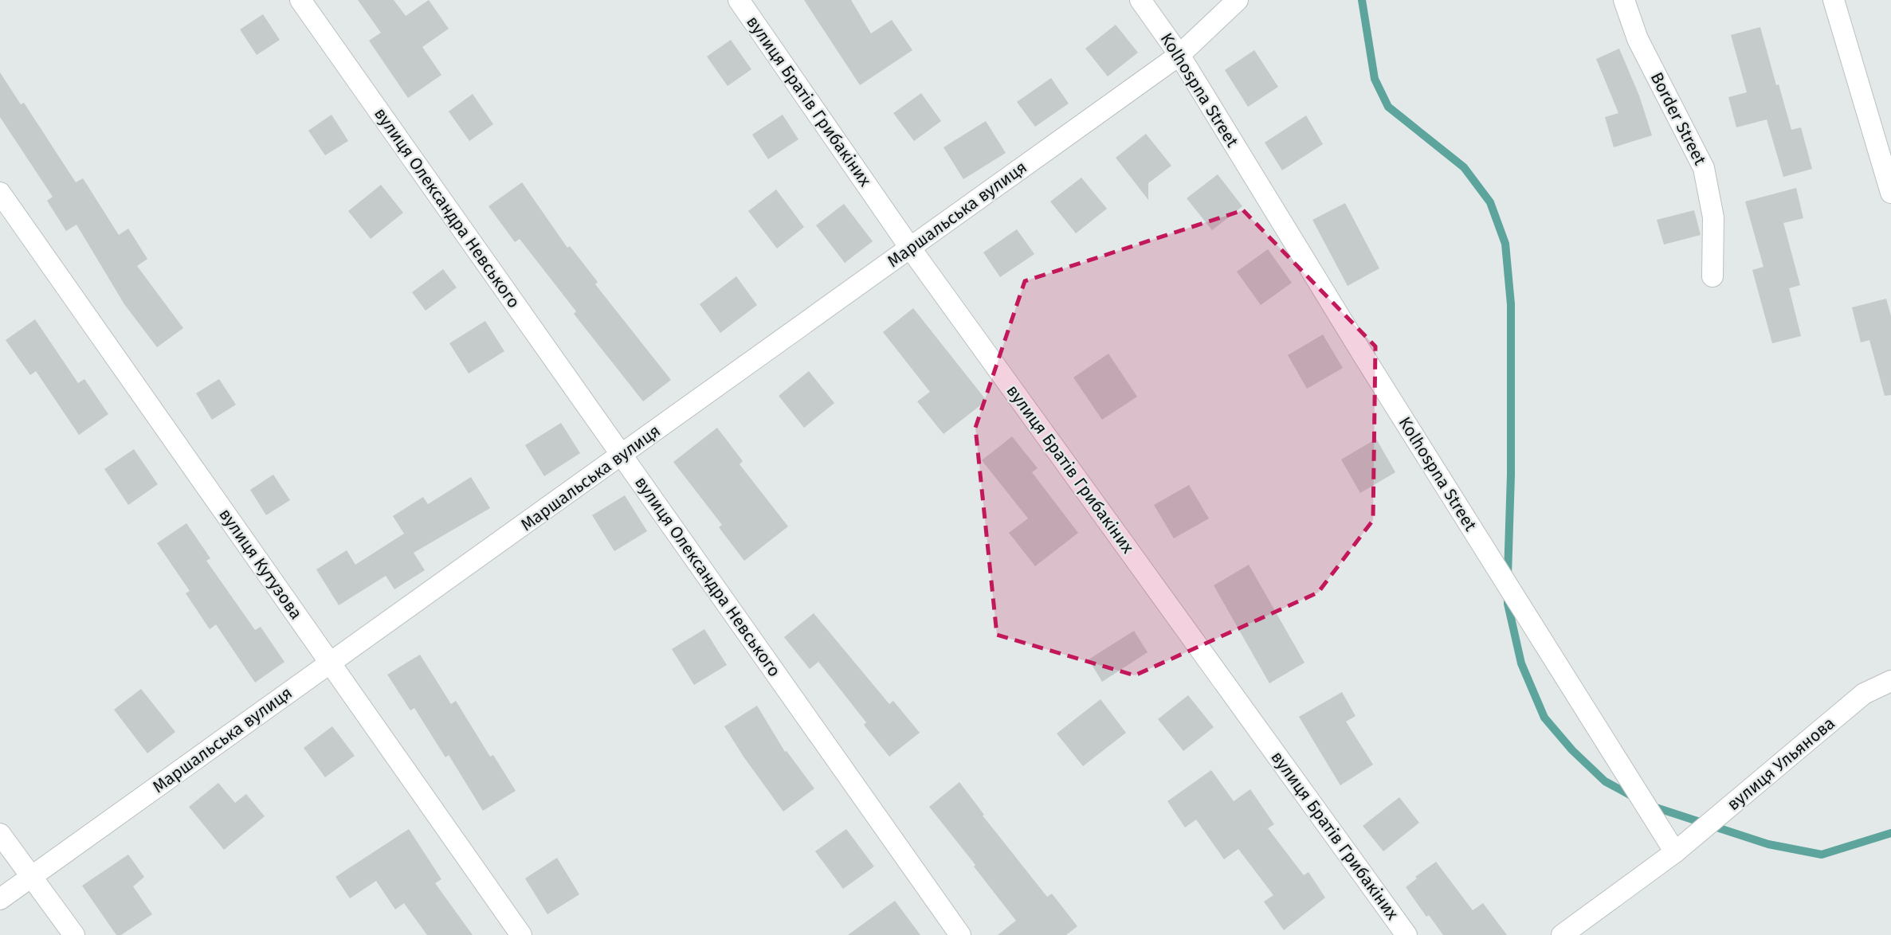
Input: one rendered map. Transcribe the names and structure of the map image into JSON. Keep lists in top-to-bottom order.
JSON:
{
  "streets": {
    "street": [
      "Kolhospna Street",
      "вулиця Братів Грибакіних",
      "Border Street",
      "вулиця Олександра Невського",
      "Маршальська вулиця",
      "вулиця Кутузова",
      "вулиця Ульянова"
    ]
  },
  "crossings": [
    ["Kolhospna Street", "Маршальська вулиця"],
    ["Kolhospna Street", "вулиця Ульянова"],
    ["вулиця Братів Грибакіних", "Маршальська вулиця"],
    ["вулиця Олександра Невського", "Маршальська вулиця"],
    ["Маршальська вулиця", "вулиця Кутузова"]
  ]
}
